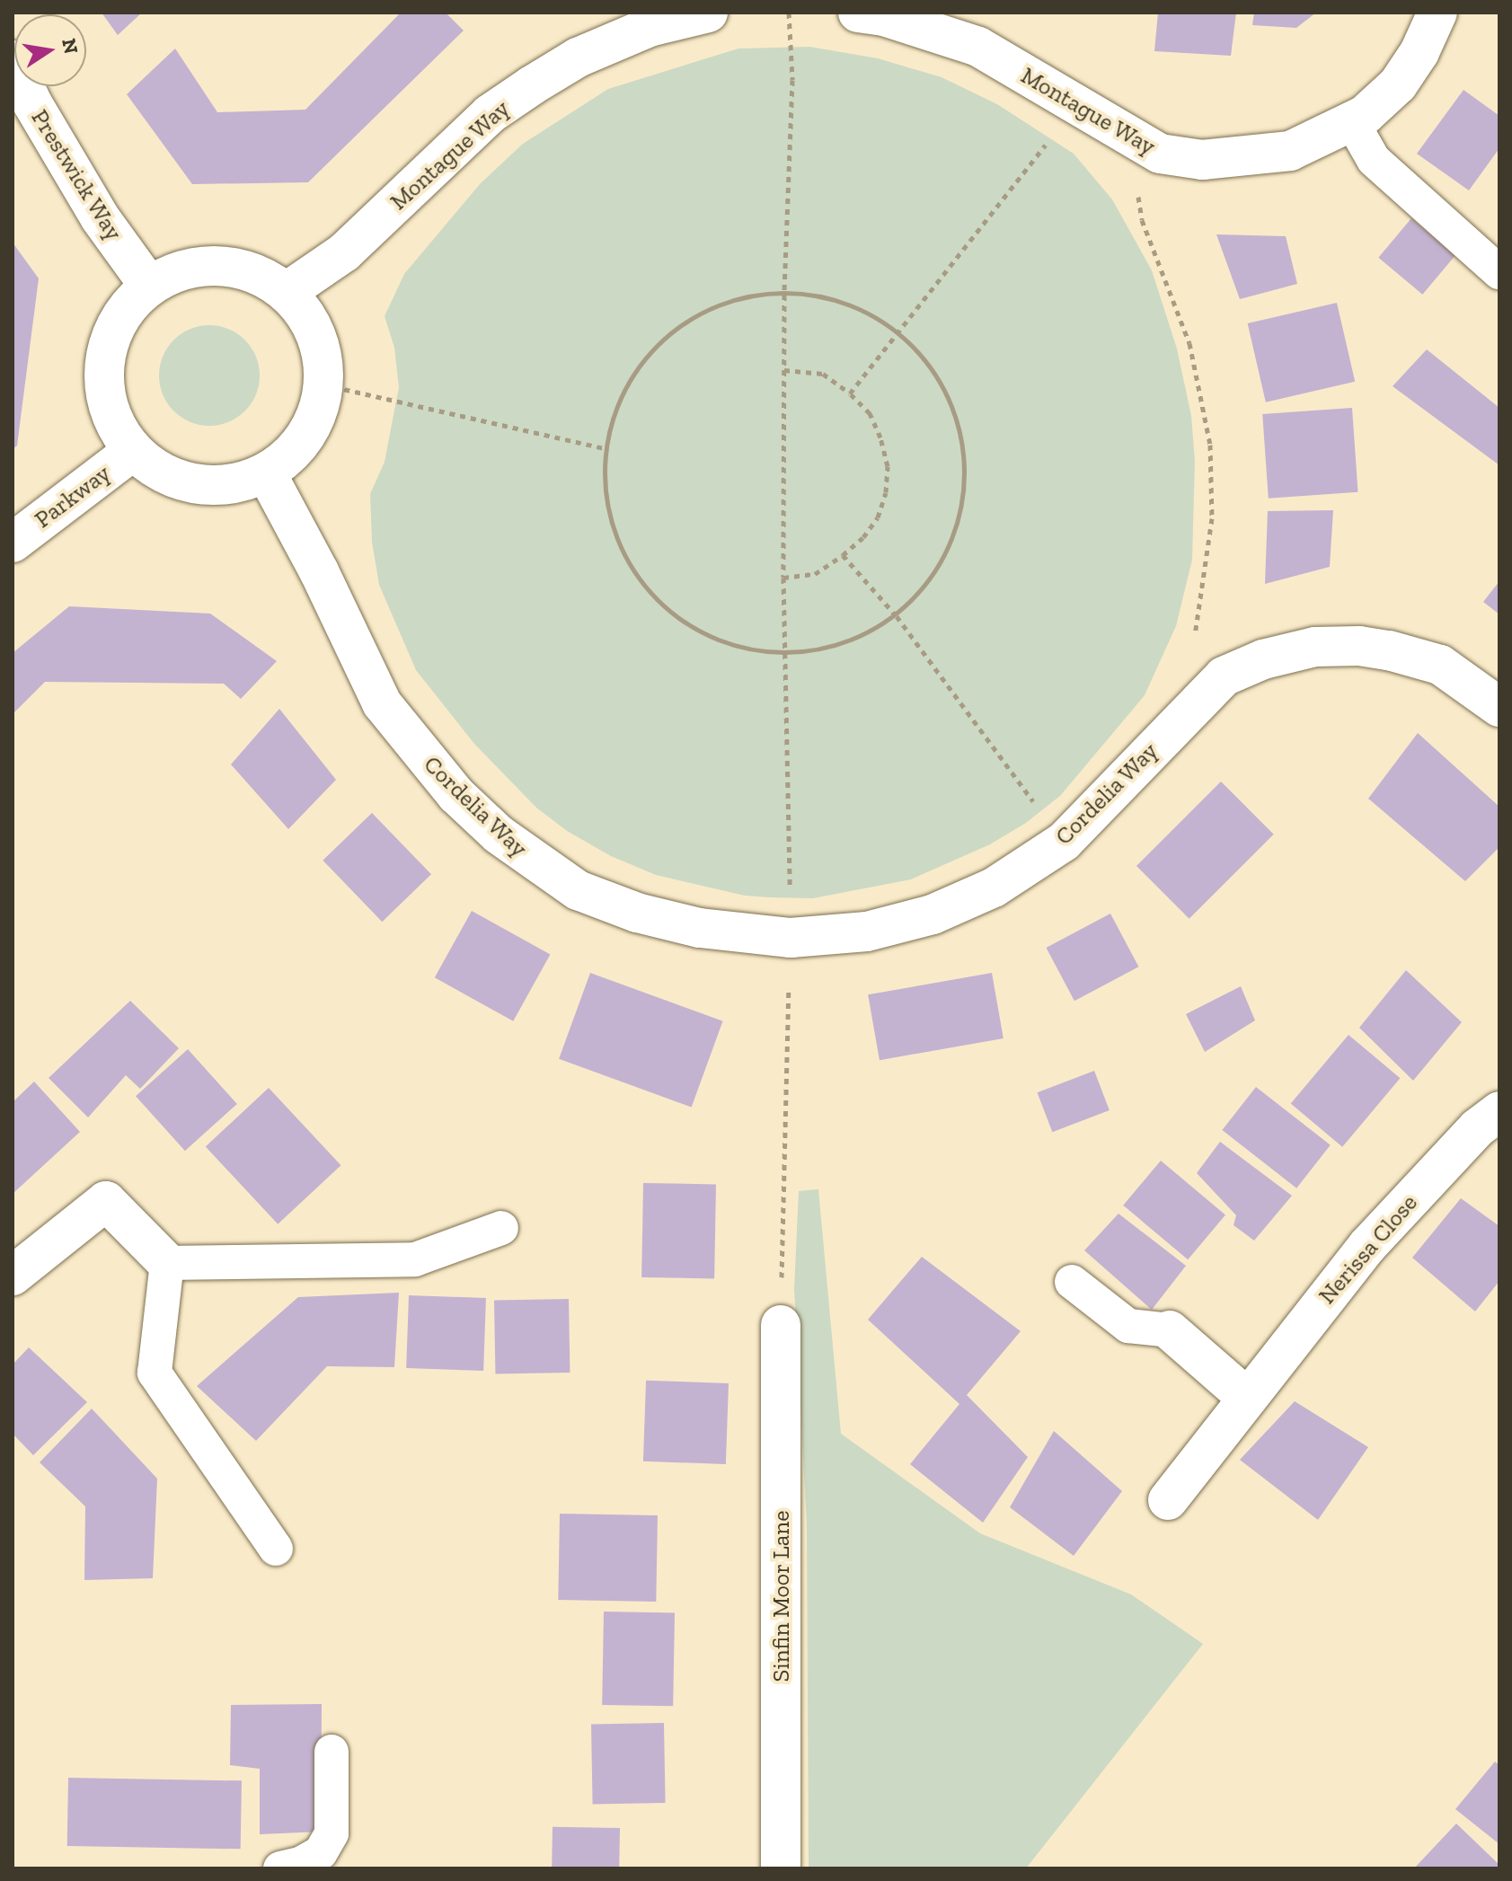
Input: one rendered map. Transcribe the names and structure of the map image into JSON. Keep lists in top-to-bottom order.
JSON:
{
  "streets": {
    "street": [
      "Montague Way",
      "Prestwick Way",
      "Parkway",
      "Cordelia Way",
      "Nerissa Close",
      "Sinfin Moor Lane"
    ]
  },
  "crossings": [
    ["Montague Way", "Prestwick Way"],
    ["Montague Way", "Parkway"],
    ["Montague Way", "Cordelia Way"],
    ["Prestwick Way", "Parkway"],
    ["Prestwick Way", "Cordelia Way"],
    ["Parkway", "Cordelia Way"]
  ],
  "north": "right"
}
